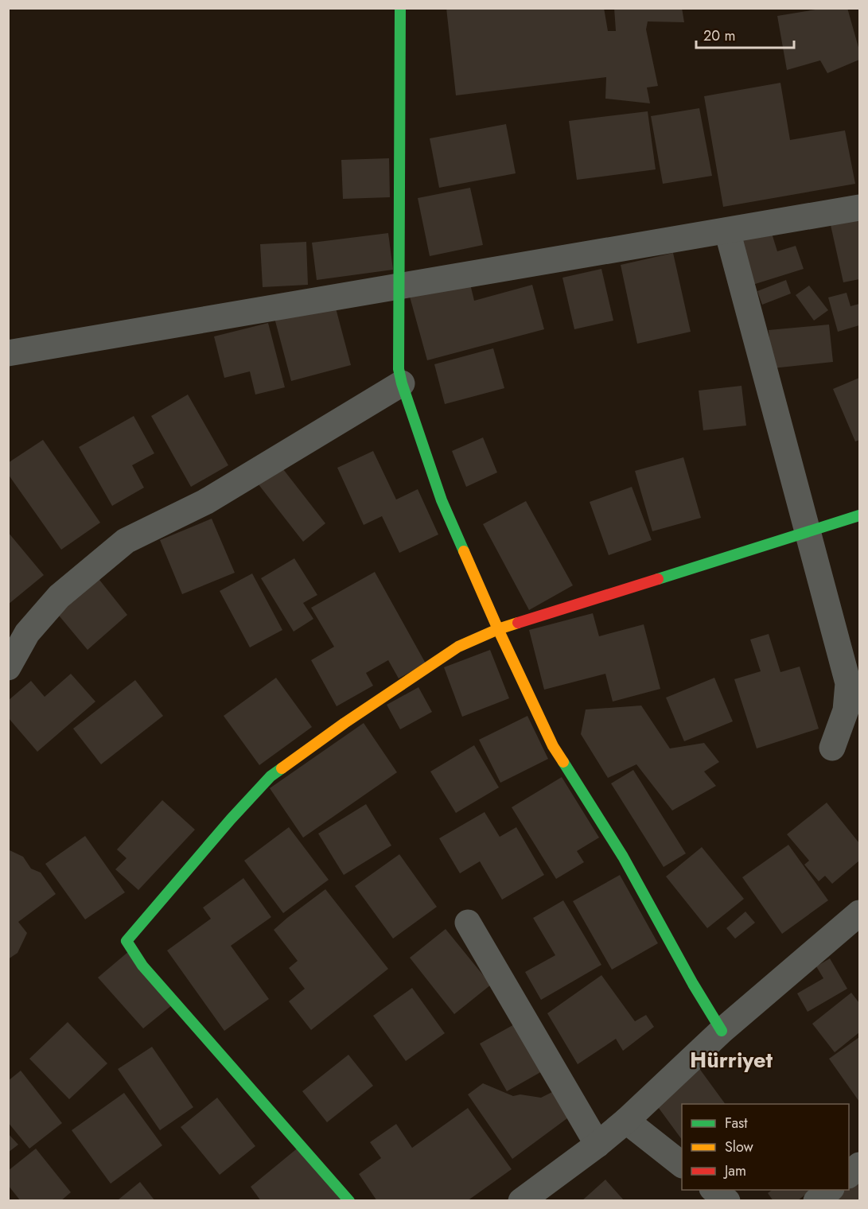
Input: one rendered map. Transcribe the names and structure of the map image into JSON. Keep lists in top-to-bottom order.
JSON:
{
  "districts": ["Hürriyet"],
  "legend": ["Fast", "Slow", "Jam"],
  "scale_bar": "20 m"
}
